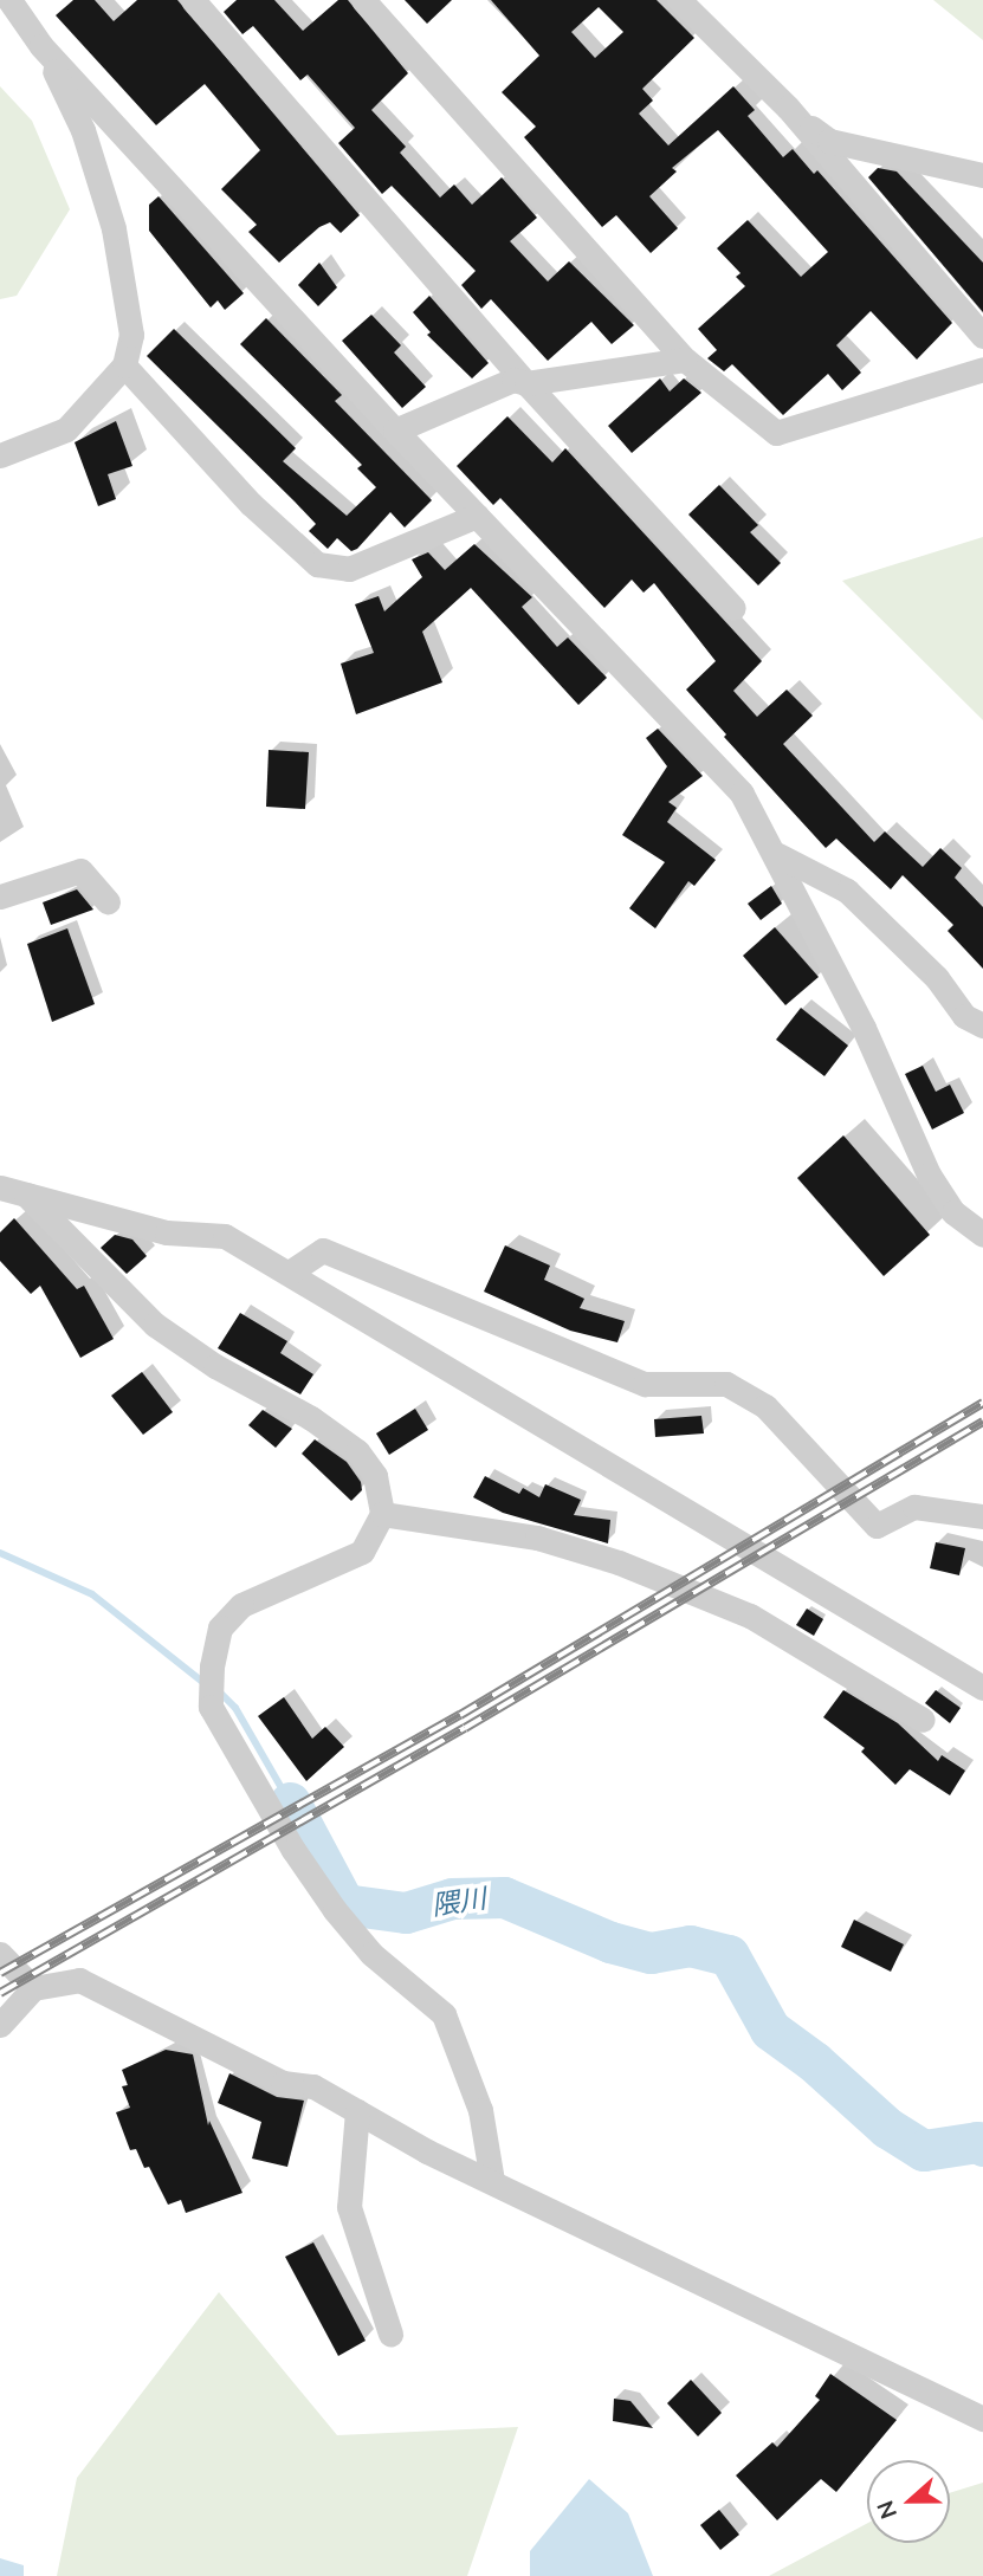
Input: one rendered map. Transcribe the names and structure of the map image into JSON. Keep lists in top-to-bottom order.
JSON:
{
  "water": ["隈川"],
  "north": "left"
}
